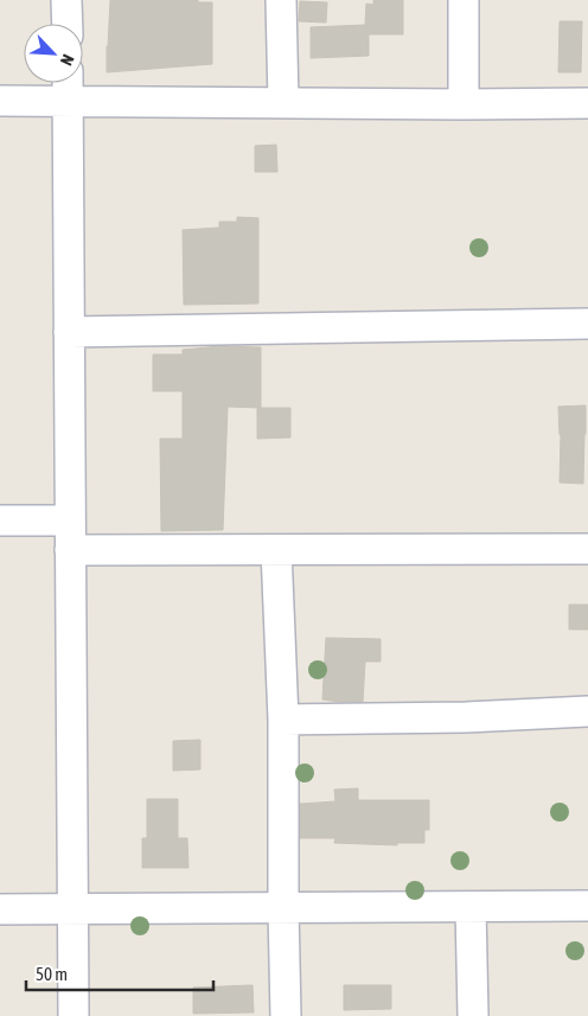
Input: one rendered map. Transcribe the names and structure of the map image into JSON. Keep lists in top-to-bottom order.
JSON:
{
  "scale_bar": "50 m",
  "north": "bottom right"
}
